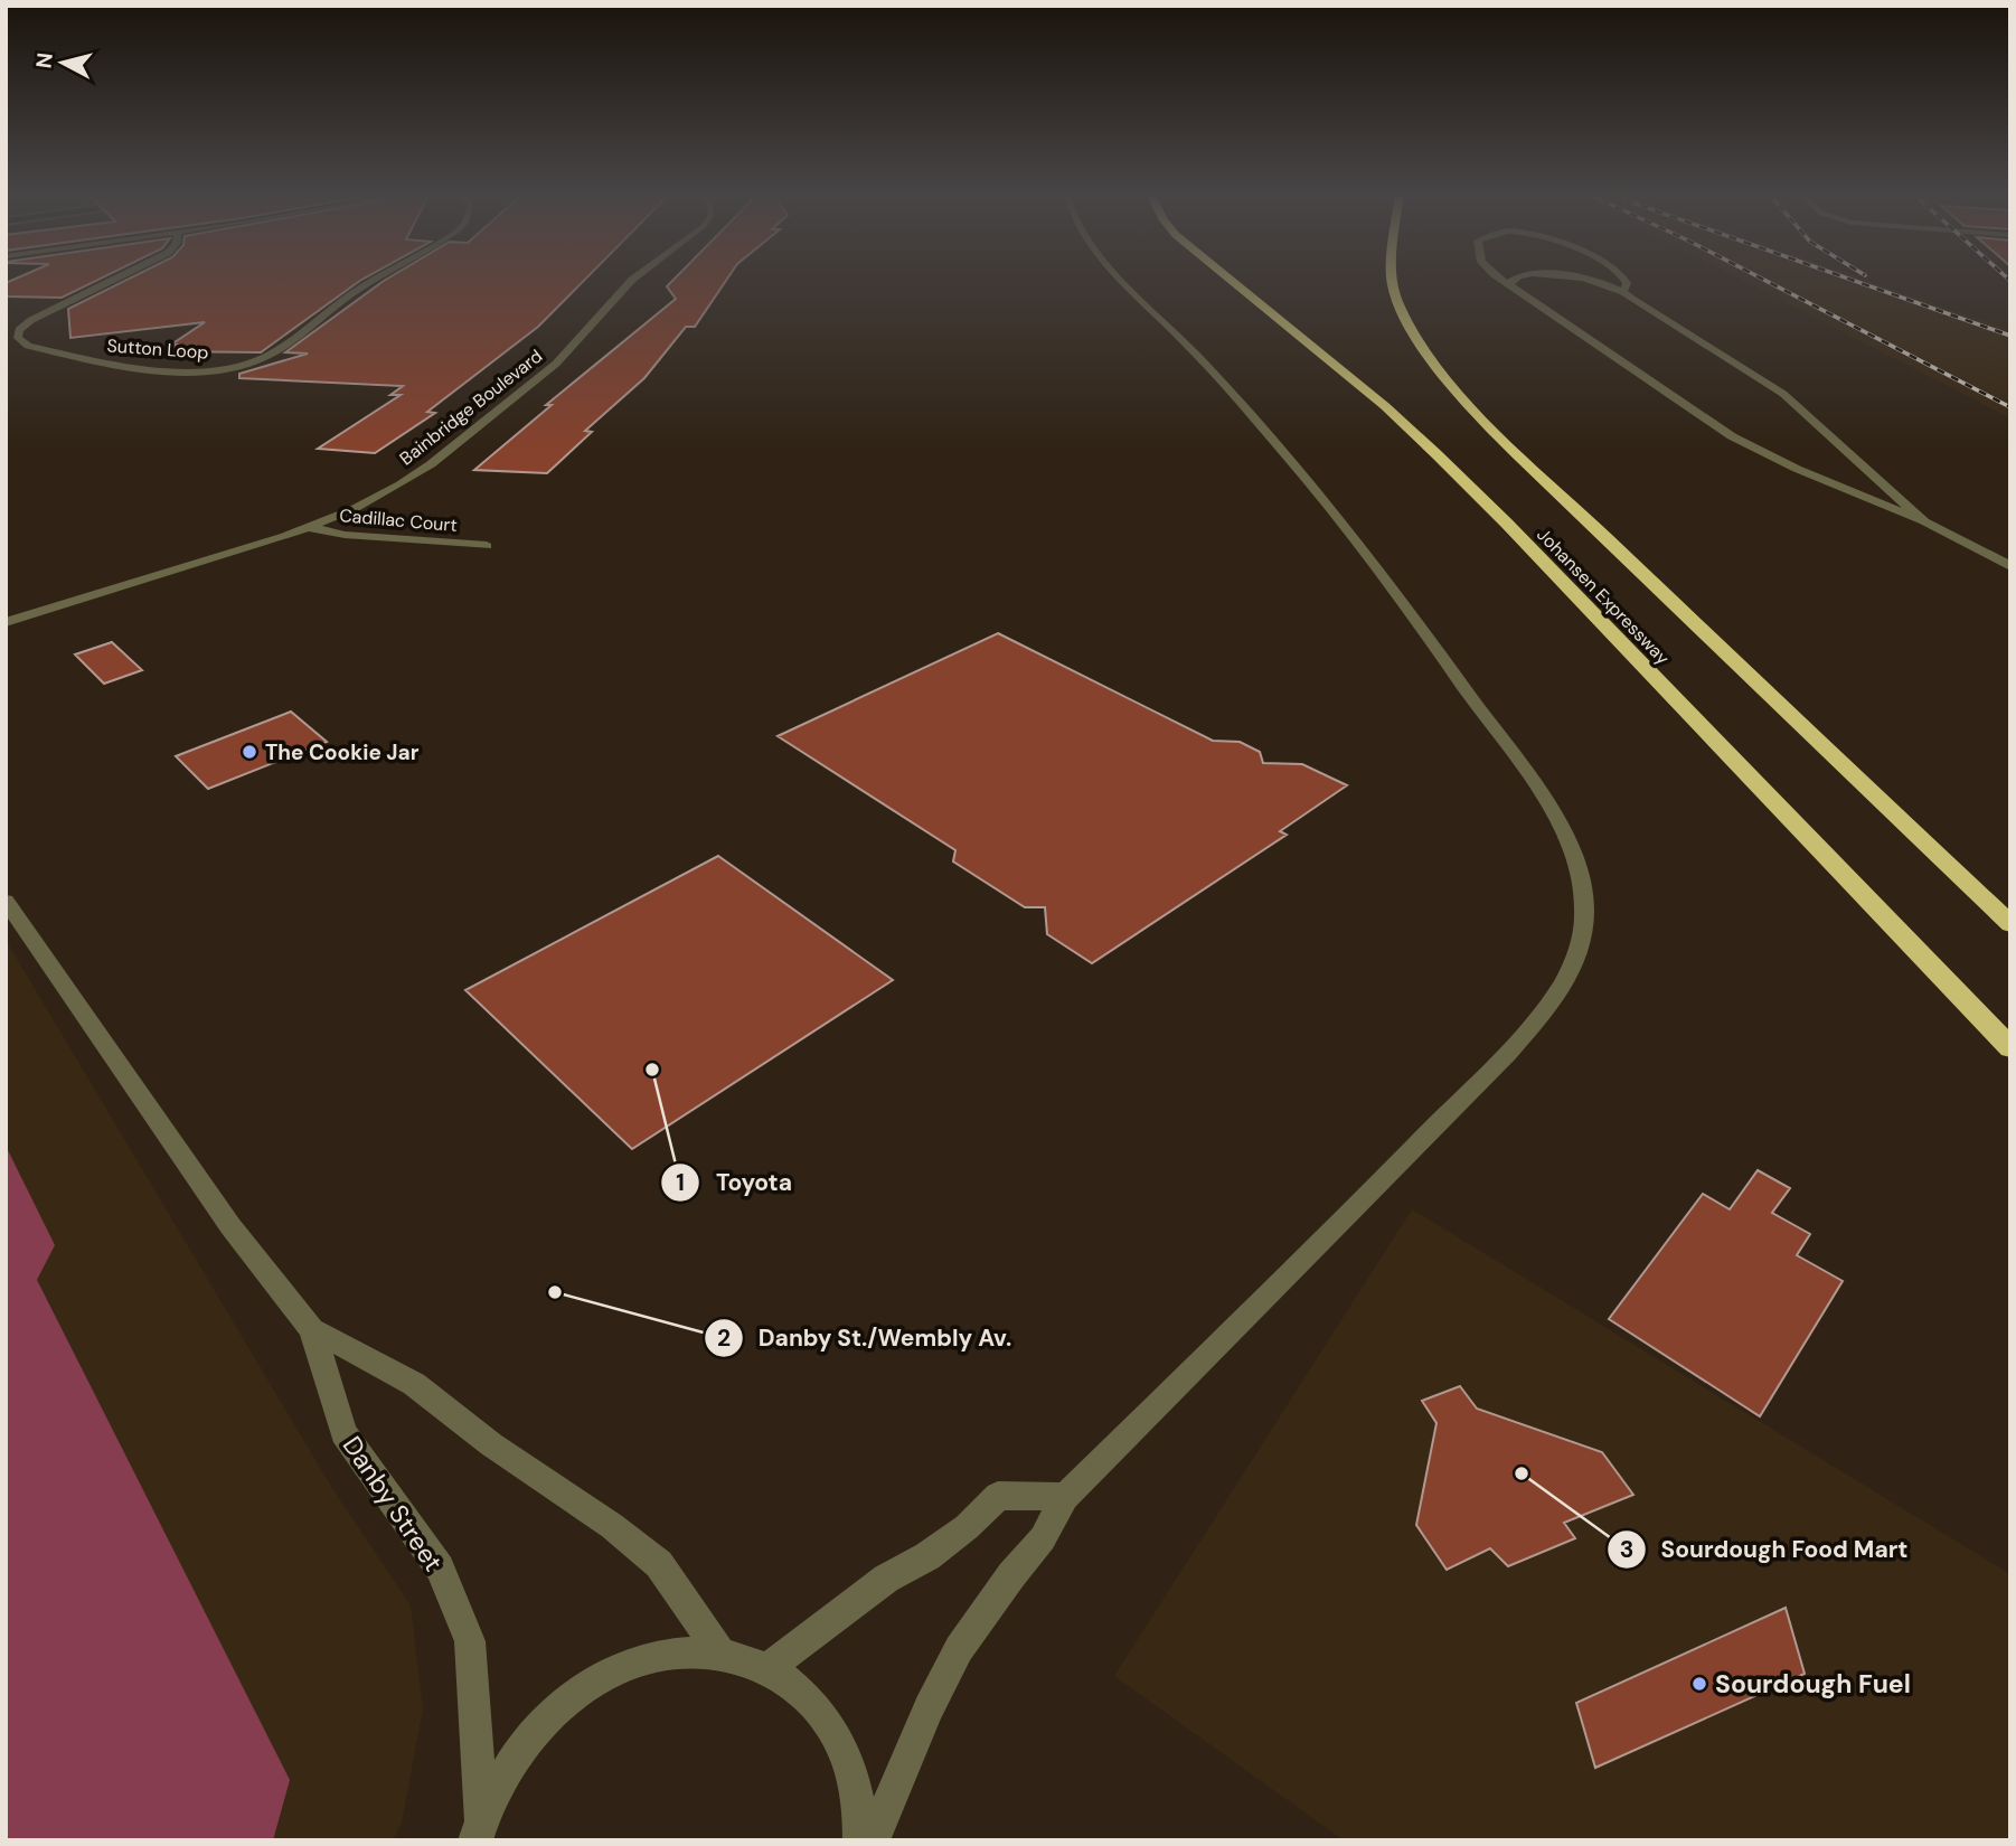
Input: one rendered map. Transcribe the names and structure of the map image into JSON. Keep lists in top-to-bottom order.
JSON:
{
  "streets": {
    "highway": ["Johansen Expressway"],
    "street": [
      "Sutton Loop",
      "Bainbridge Boulevard",
      "Cadillac Court",
      "Danby Street"
    ]
  },
  "crossings": [
    ["Bainbridge Boulevard", "Cadillac Court"]
  ],
  "places": [
    "The Cookie Jar",
    "Toyota",
    "Danby St./Wembly Av.",
    "Sourdough Food Mart",
    "Sourdough Fuel"
  ],
  "north": "left"
}
